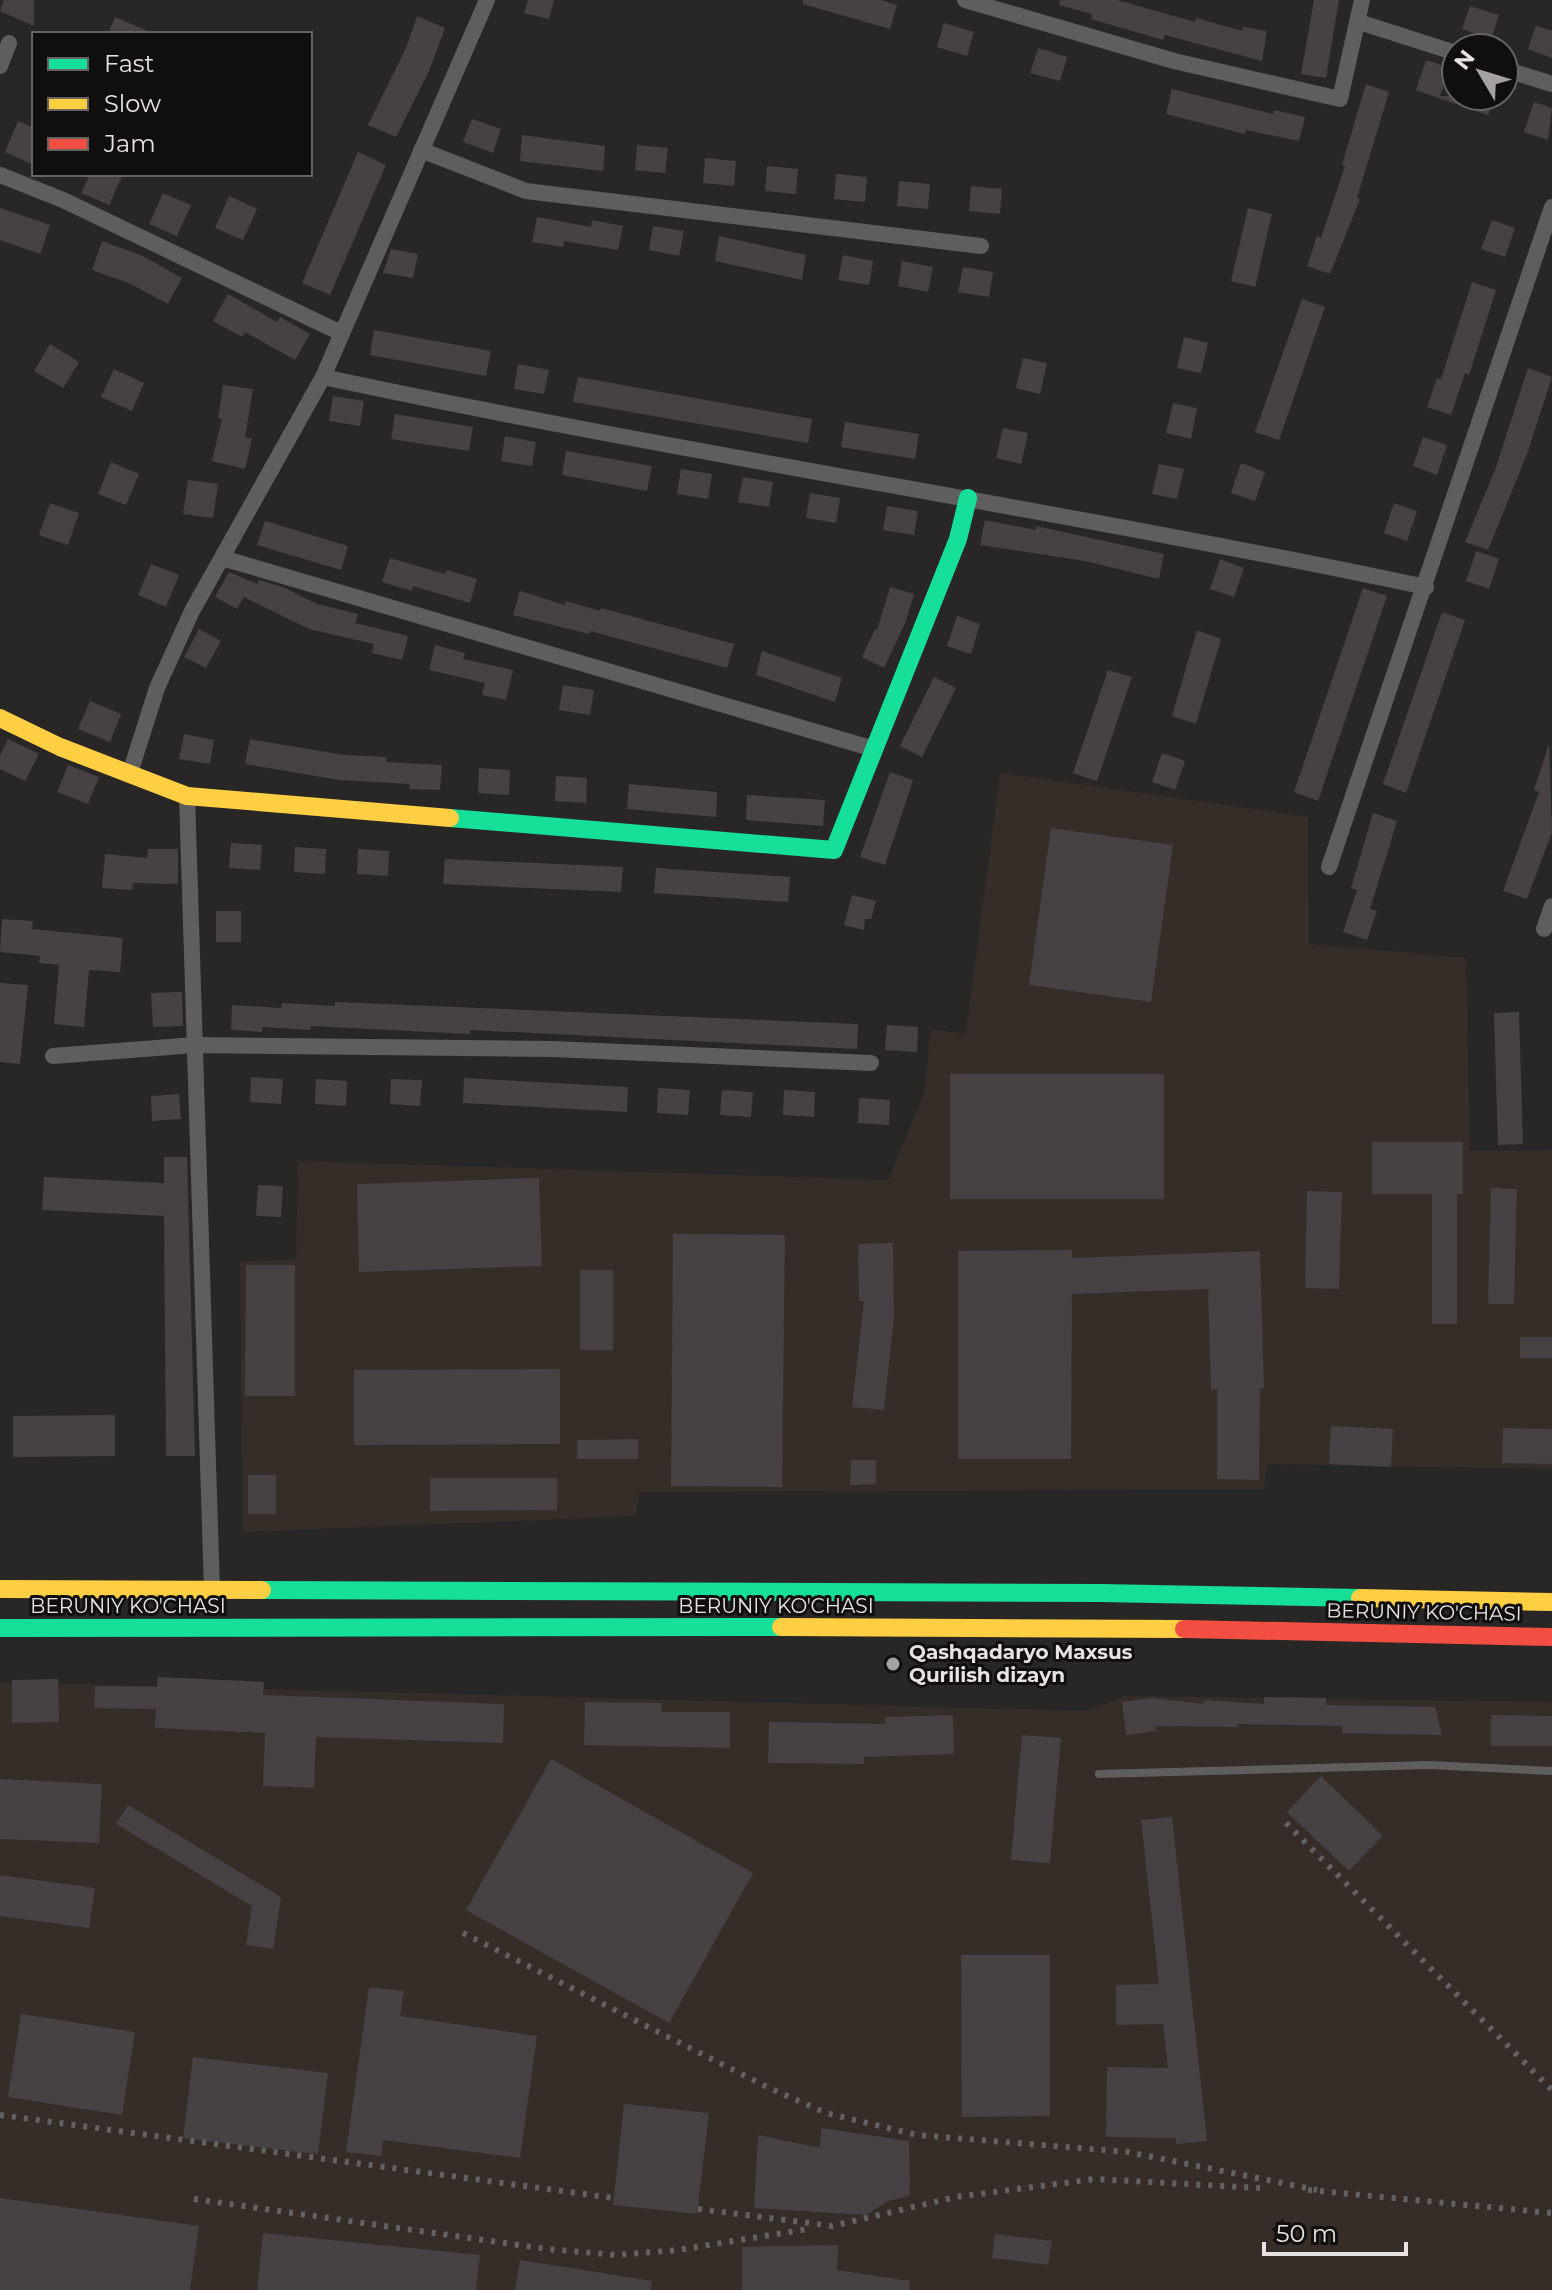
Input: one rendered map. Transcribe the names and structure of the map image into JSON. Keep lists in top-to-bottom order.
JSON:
{
  "streets": {
    "main road": ["BERUNIY KO'CHASI"]
  },
  "places": ["Qashqadaryo Maxsus Qurilish dizayn"],
  "legend": ["Fast", "Slow", "Jam"],
  "scale_bar": "50 m",
  "north": "top left"
}
